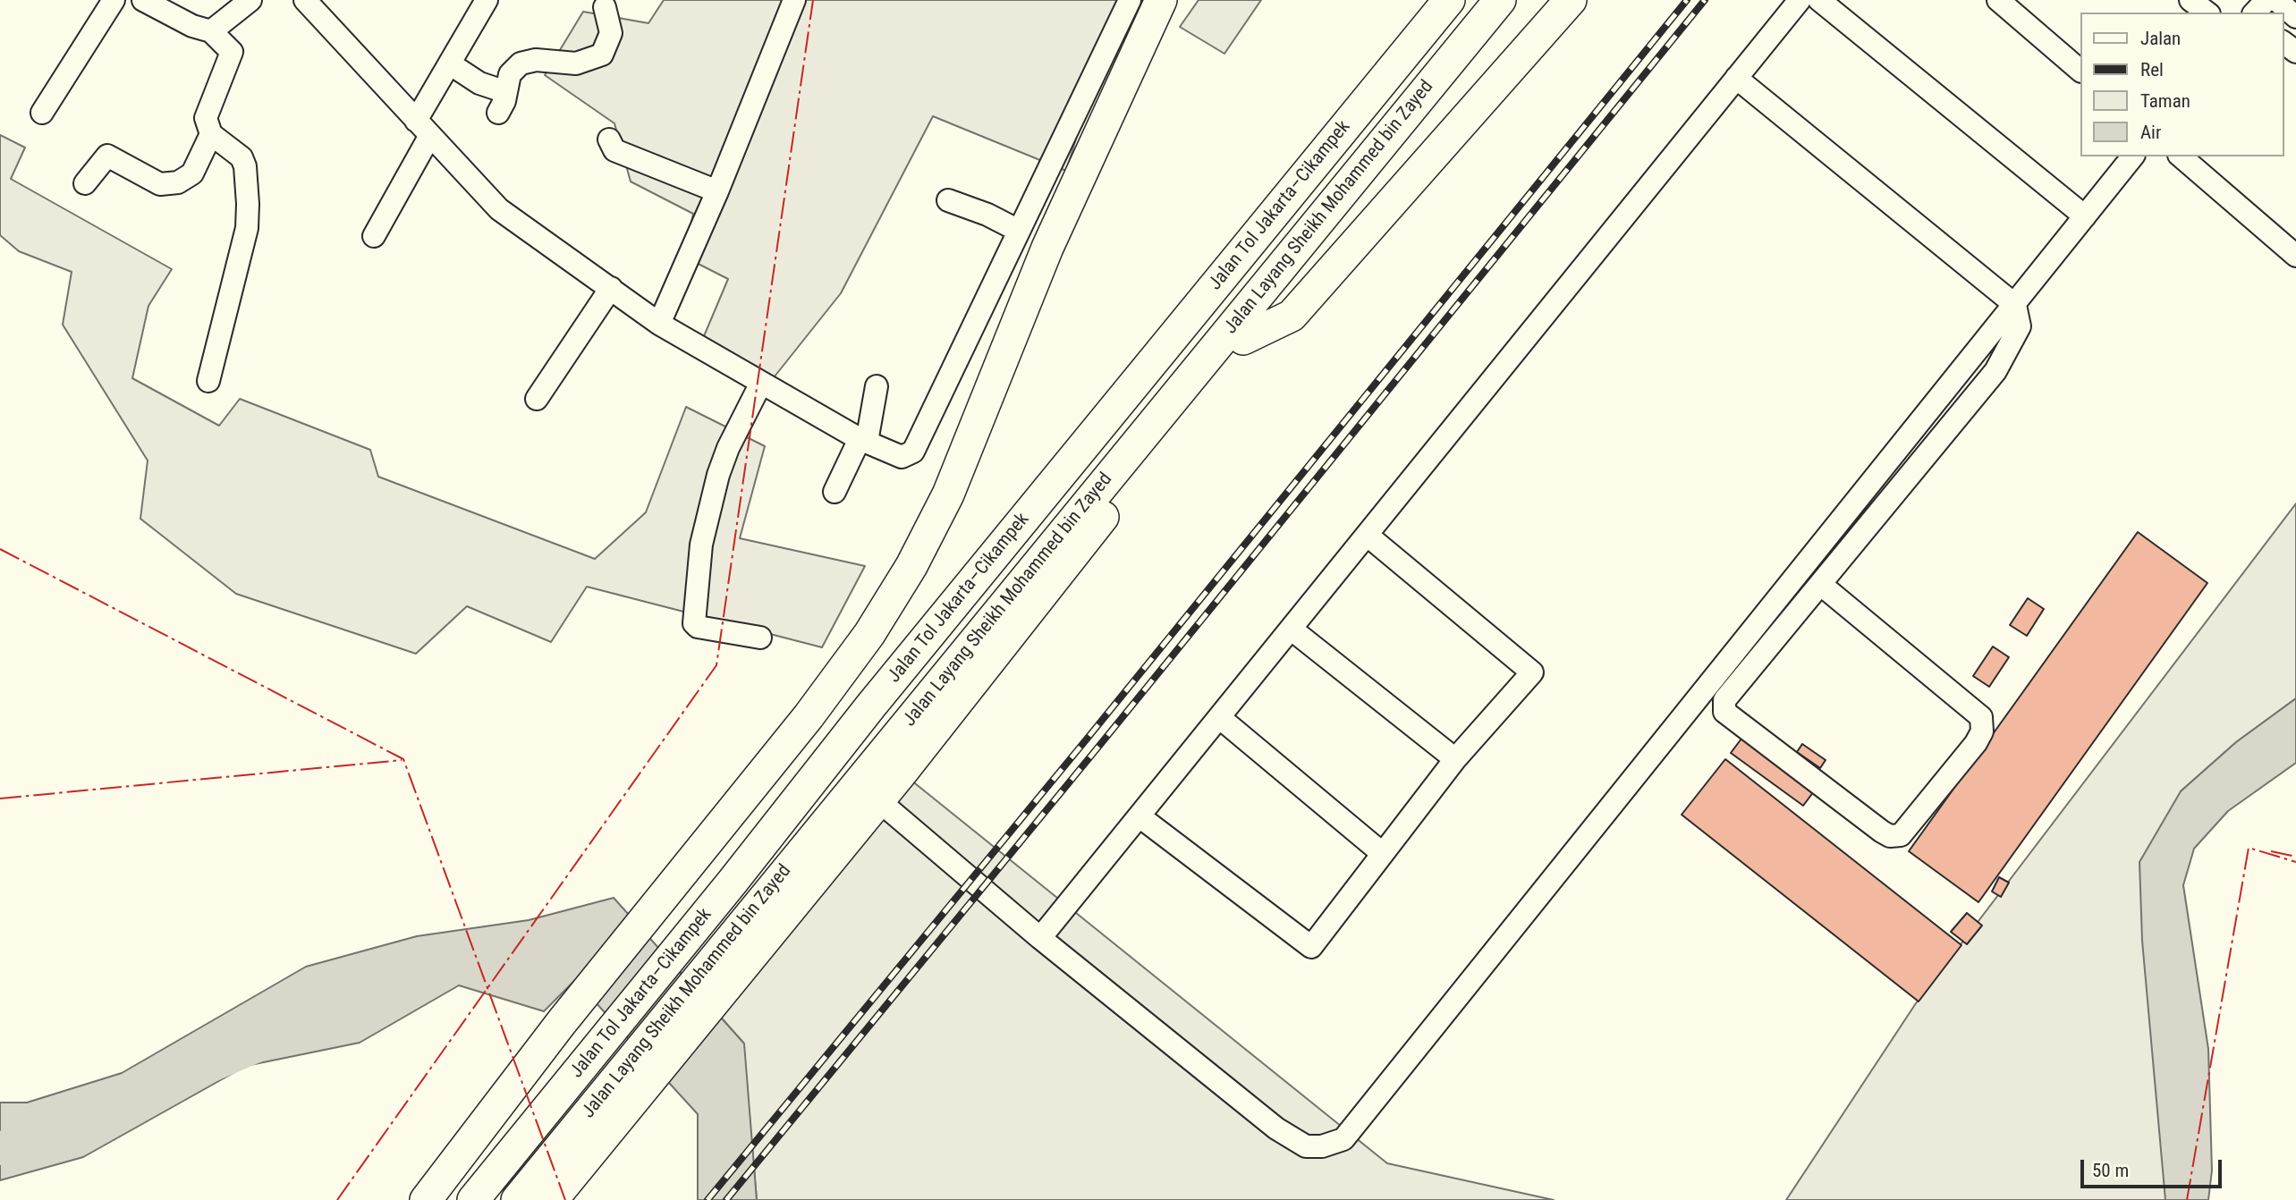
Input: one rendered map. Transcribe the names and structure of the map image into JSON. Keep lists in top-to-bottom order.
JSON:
{
  "streets": {
    "highway": ["Jalan Tol Jakarta–Cikampek", "Jalan Layang Sheikh Mohammed bin Zayed"]
  },
  "legend": [
    "Jalan",
    "Rel",
    "Taman",
    "Air"
  ],
  "scale_bar": "50 m"
}
